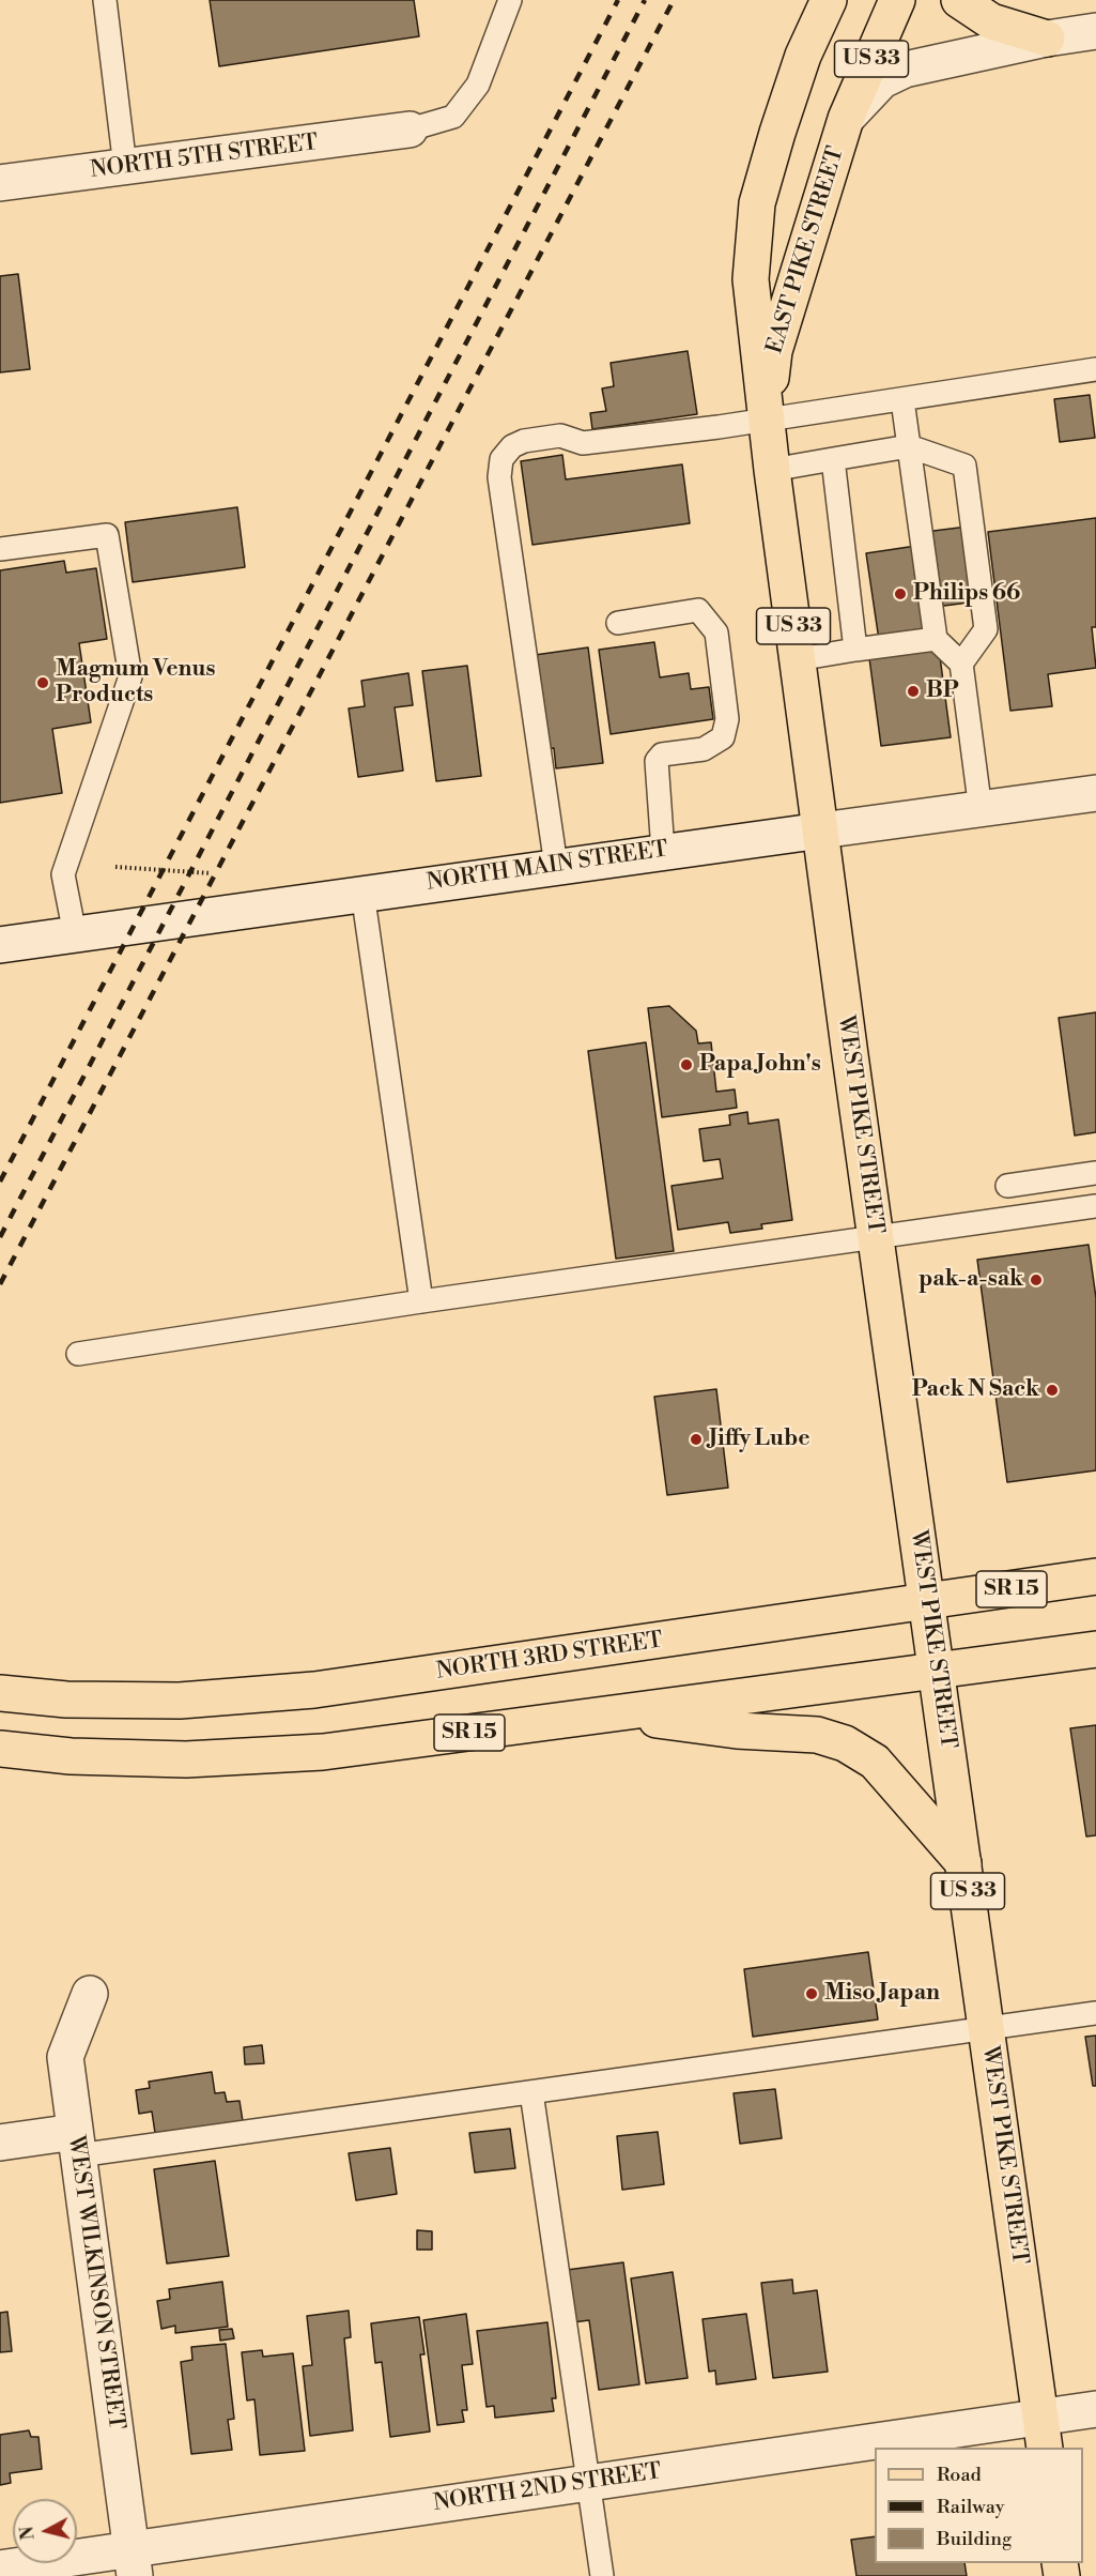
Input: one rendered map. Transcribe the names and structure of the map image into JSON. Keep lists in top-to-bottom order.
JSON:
{
  "streets": {
    "main road": [
      "US 33",
      "EAST PIKE STREET",
      "WEST PIKE STREET",
      "SR 15",
      "NORTH 3RD STREET"
    ],
    "street": [
      "NORTH 5TH STREET",
      "NORTH MAIN STREET",
      "WEST WILKINSON STREET",
      "NORTH 2ND STREET"
    ]
  },
  "crossings": [
    ["US 33", "EAST PIKE STREET"],
    ["EAST PIKE STREET", "NORTH MAIN STREET"],
    ["EAST PIKE STREET", "WEST PIKE STREET"],
    ["NORTH MAIN STREET", "WEST PIKE STREET"],
    ["WEST PIKE STREET", "SR 15"],
    ["WEST PIKE STREET", "NORTH 3RD STREET"],
    ["WEST PIKE STREET", "NORTH 2ND STREET"],
    ["WEST WILKINSON STREET", "NORTH 2ND STREET"]
  ],
  "places": [
    "Philips 66",
    "Magnum Venus Products",
    "BP",
    "Papa John's",
    "pak-a-sak",
    "Pack N Sack",
    "Jiffy Lube",
    "Miso Japan"
  ],
  "legend": ["Road", "Railway", "Building"],
  "north": "left"
}
